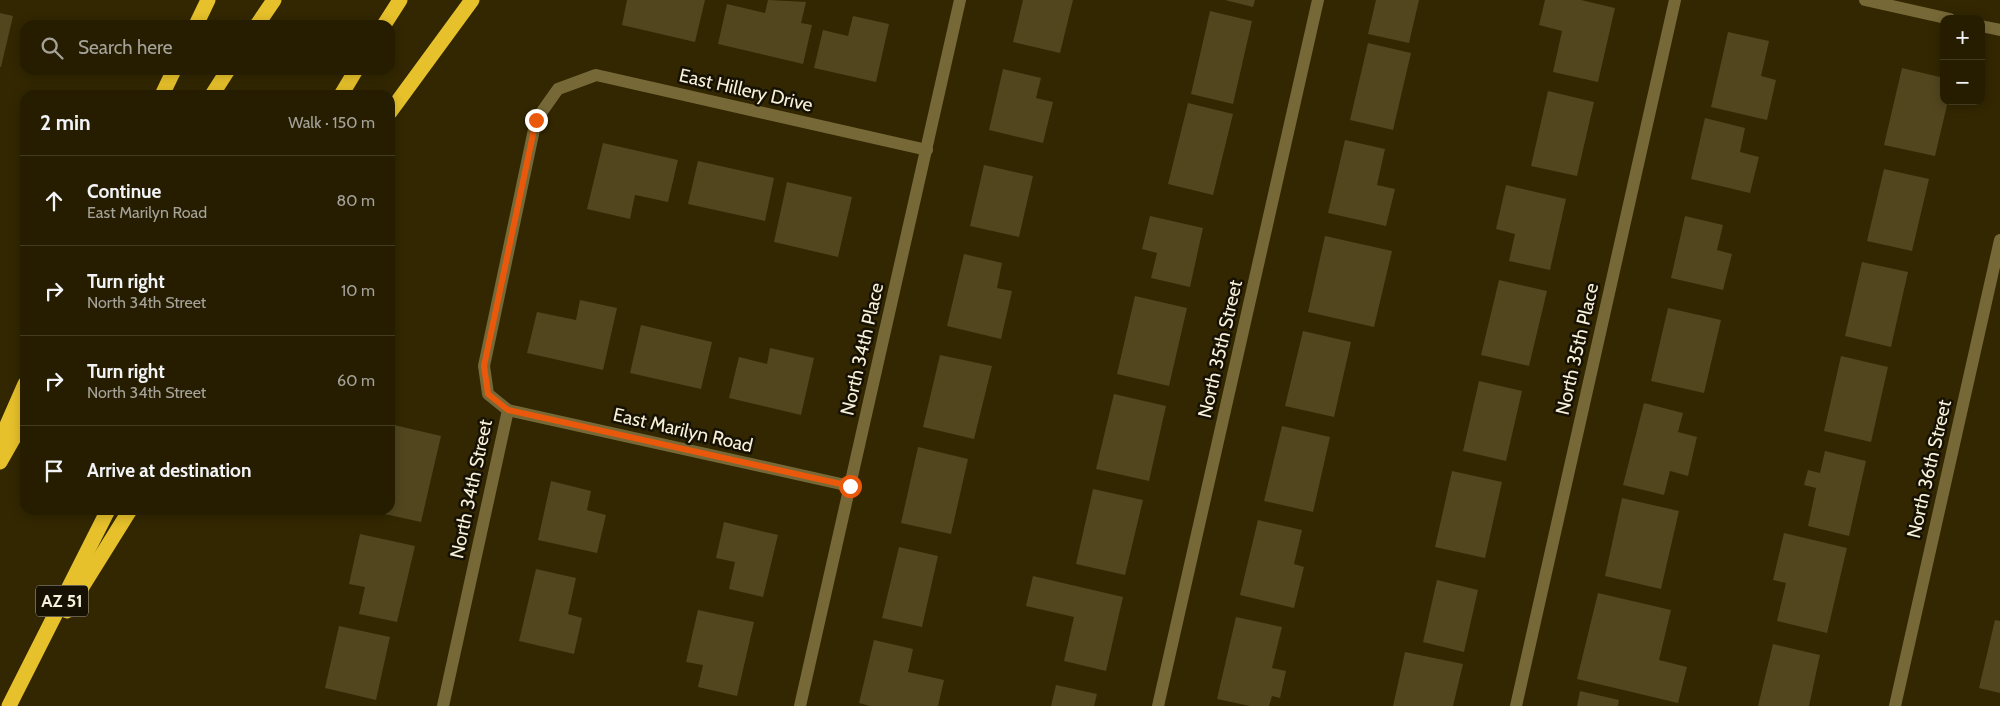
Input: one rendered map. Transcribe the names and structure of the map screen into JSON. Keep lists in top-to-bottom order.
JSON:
{
  "streets": {
    "highway": ["AZ 51"],
    "street": [
      "East Hillery Drive",
      "North 34th Place",
      "North 35th Street",
      "North 35th Place",
      "East Marilyn Road",
      "North 36th Street",
      "North 34th Street"
    ]
  },
  "crossings": [
    ["East Hillery Drive", "North 34th Place"],
    ["East Hillery Drive", "North 34th Street"],
    ["North 34th Place", "East Marilyn Road"],
    ["East Marilyn Road", "North 34th Street"]
  ],
  "page": {
    "map_buttons": ["+", "−"],
    "search": "Search here",
    "heading": ["2 min", "Walk · 150 m"],
    "list": [
      ["Continue", "East Marilyn Road", "80 m"],
      ["Turn right", "North 34th Street", "10 m"],
      ["Turn right", "North 34th Street", "60 m"],
      "Arrive at destination"
    ]
  }
}
